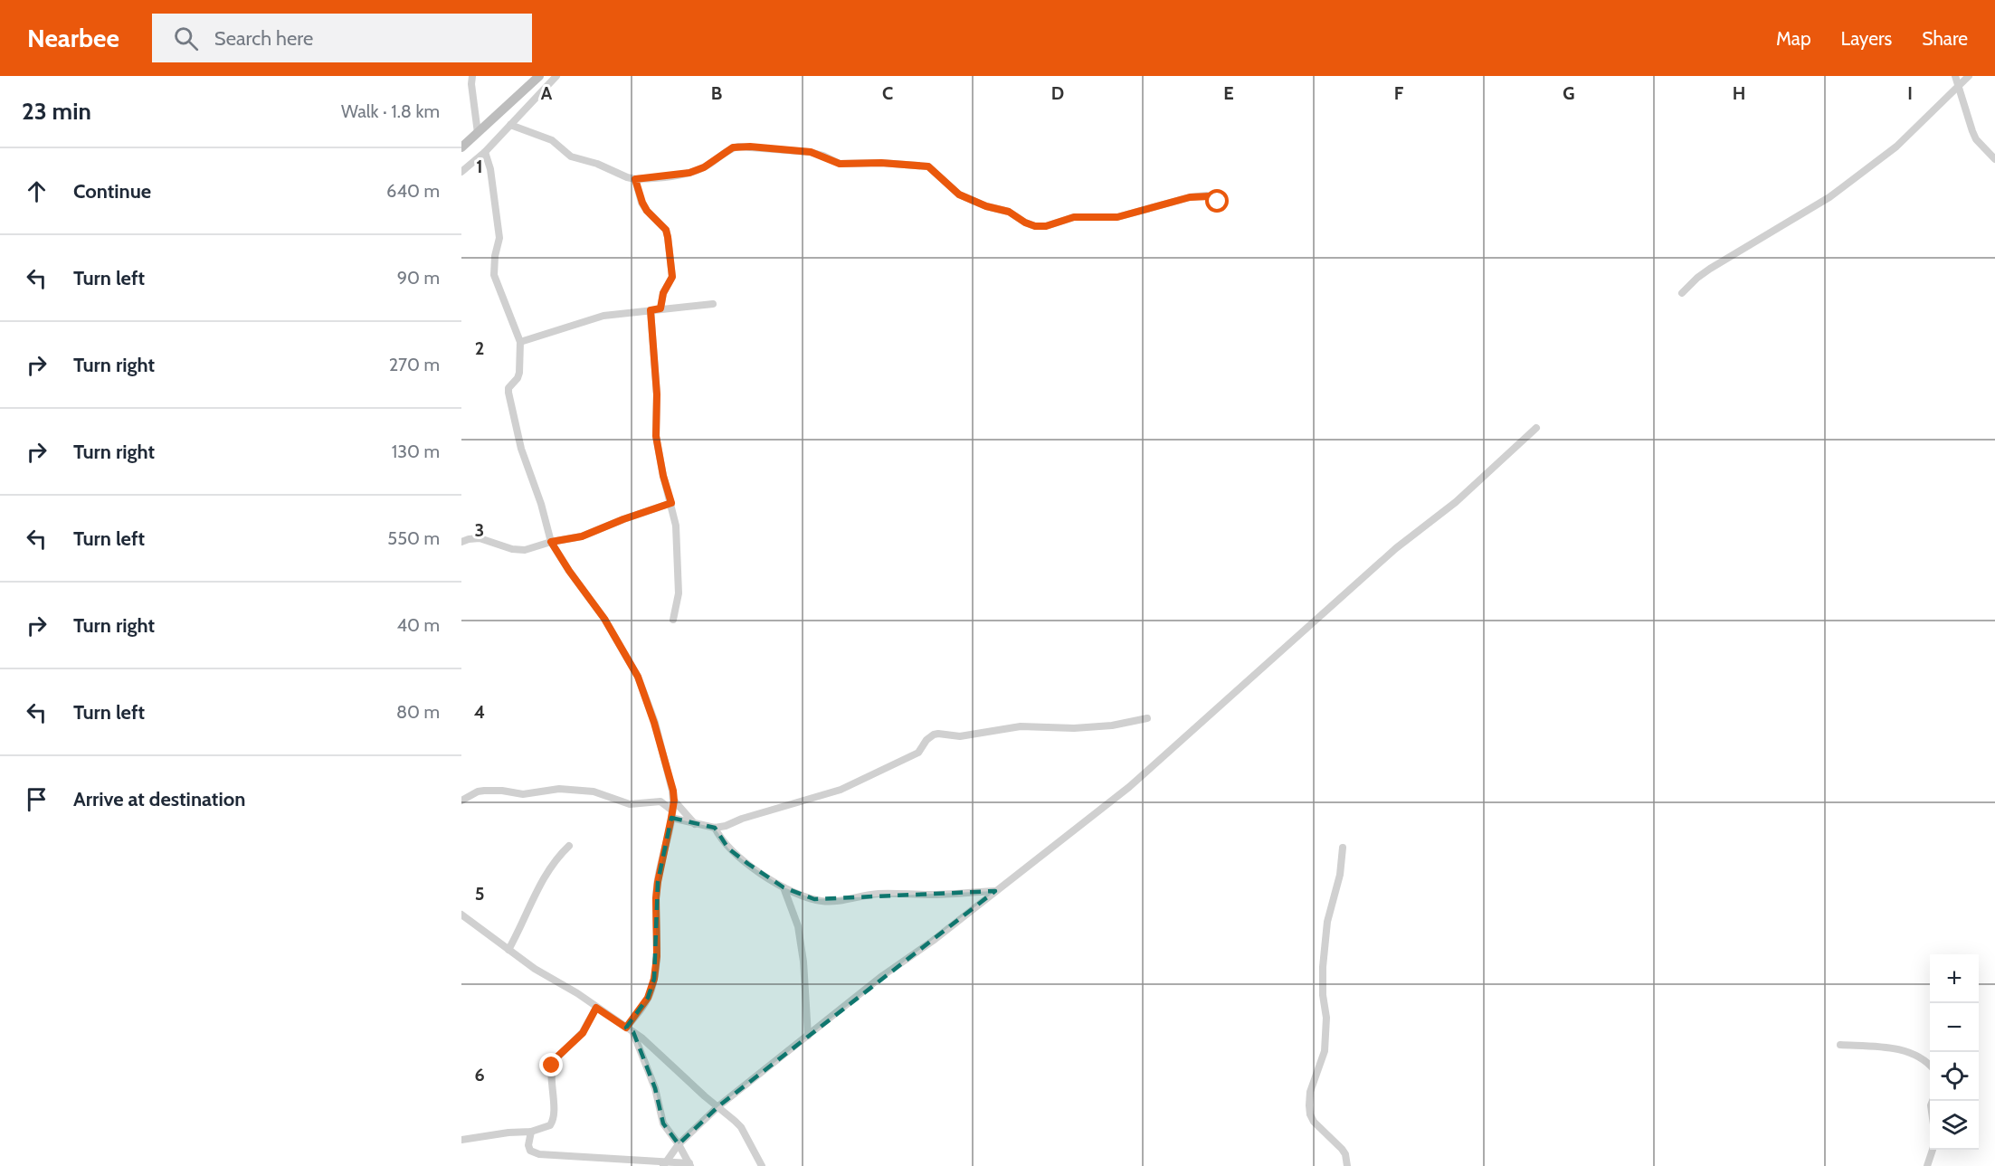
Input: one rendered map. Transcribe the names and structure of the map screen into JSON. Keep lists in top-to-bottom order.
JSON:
{
  "page": {
    "header": "Nearbee",
    "search": "Search here",
    "nav": ["Map", "Layers", "Share"],
    "heading": ["23 min", "Walk · 1.8 km"],
    "list": [
      ["Continue", "640 m"],
      ["Turn left", "90 m"],
      ["Turn right", "270 m"],
      ["Turn right", "130 m"],
      ["Turn left", "550 m"],
      ["Turn right", "40 m"],
      ["Turn left", "80 m"],
      "Arrive at destination"
    ],
    "map_buttons": ["+", "−"]
  },
  "grid": {
    "columns": [
      "A",
      "B",
      "C",
      "D",
      "E",
      "F",
      "G",
      "H",
      "I"
    ],
    "rows": [
      "1",
      "2",
      "3",
      "4",
      "5",
      "6"
    ]
  }
}
